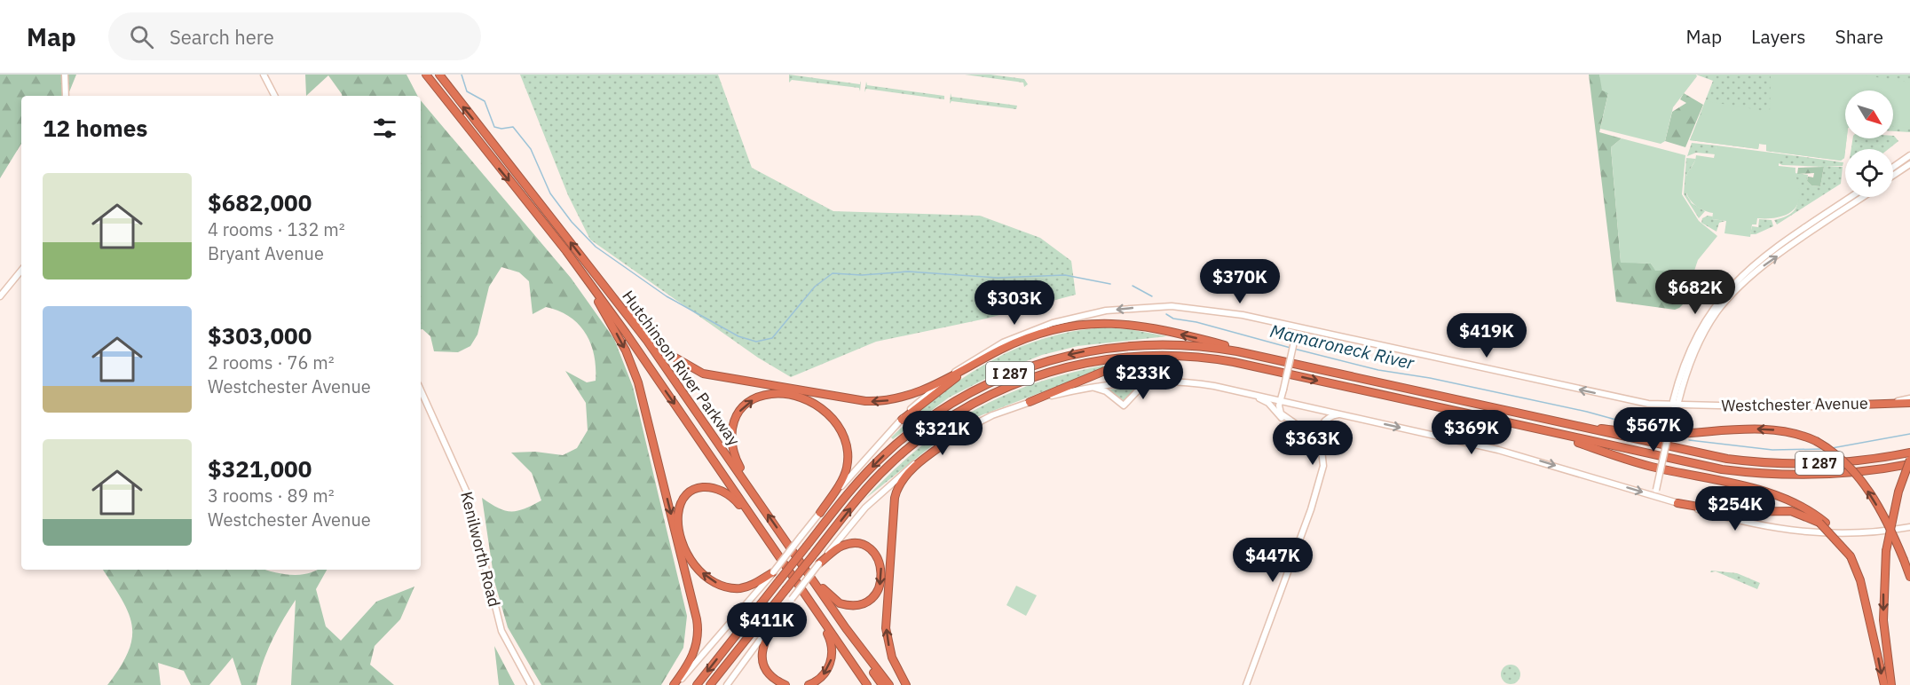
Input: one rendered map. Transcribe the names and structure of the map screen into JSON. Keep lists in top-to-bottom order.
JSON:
{
  "streets": {
    "highway": ["Hutchinson River Parkway", "I 287"],
    "main road": ["Westchester Avenue", "Kenilworth Road"]
  },
  "one_way": ["Westchester Avenue"],
  "water": ["Mamaroneck River"],
  "north": "bottom right",
  "page": {
    "header": "Map",
    "search": "Search here",
    "nav": ["Map", "Layers", "Share"],
    "heading": "12 homes",
    "list": [
      {
        "name": "$682,000",
        "note": "4 rooms · 132 m² · Bryant Avenue"
      },
      {
        "name": "$303,000",
        "note": "2 rooms · 76 m² · Westchester Avenue"
      },
      {
        "name": "$321,000",
        "note": "3 rooms · 89 m² · Westchester Avenue"
      }
    ],
    "price": [
      "$370K",
      "$682K",
      "$303K",
      "$419K",
      "$233K",
      "$567K",
      "$369K",
      "$321K",
      "$363K",
      "$254K",
      "$447K",
      "$411K"
    ]
  }
}
